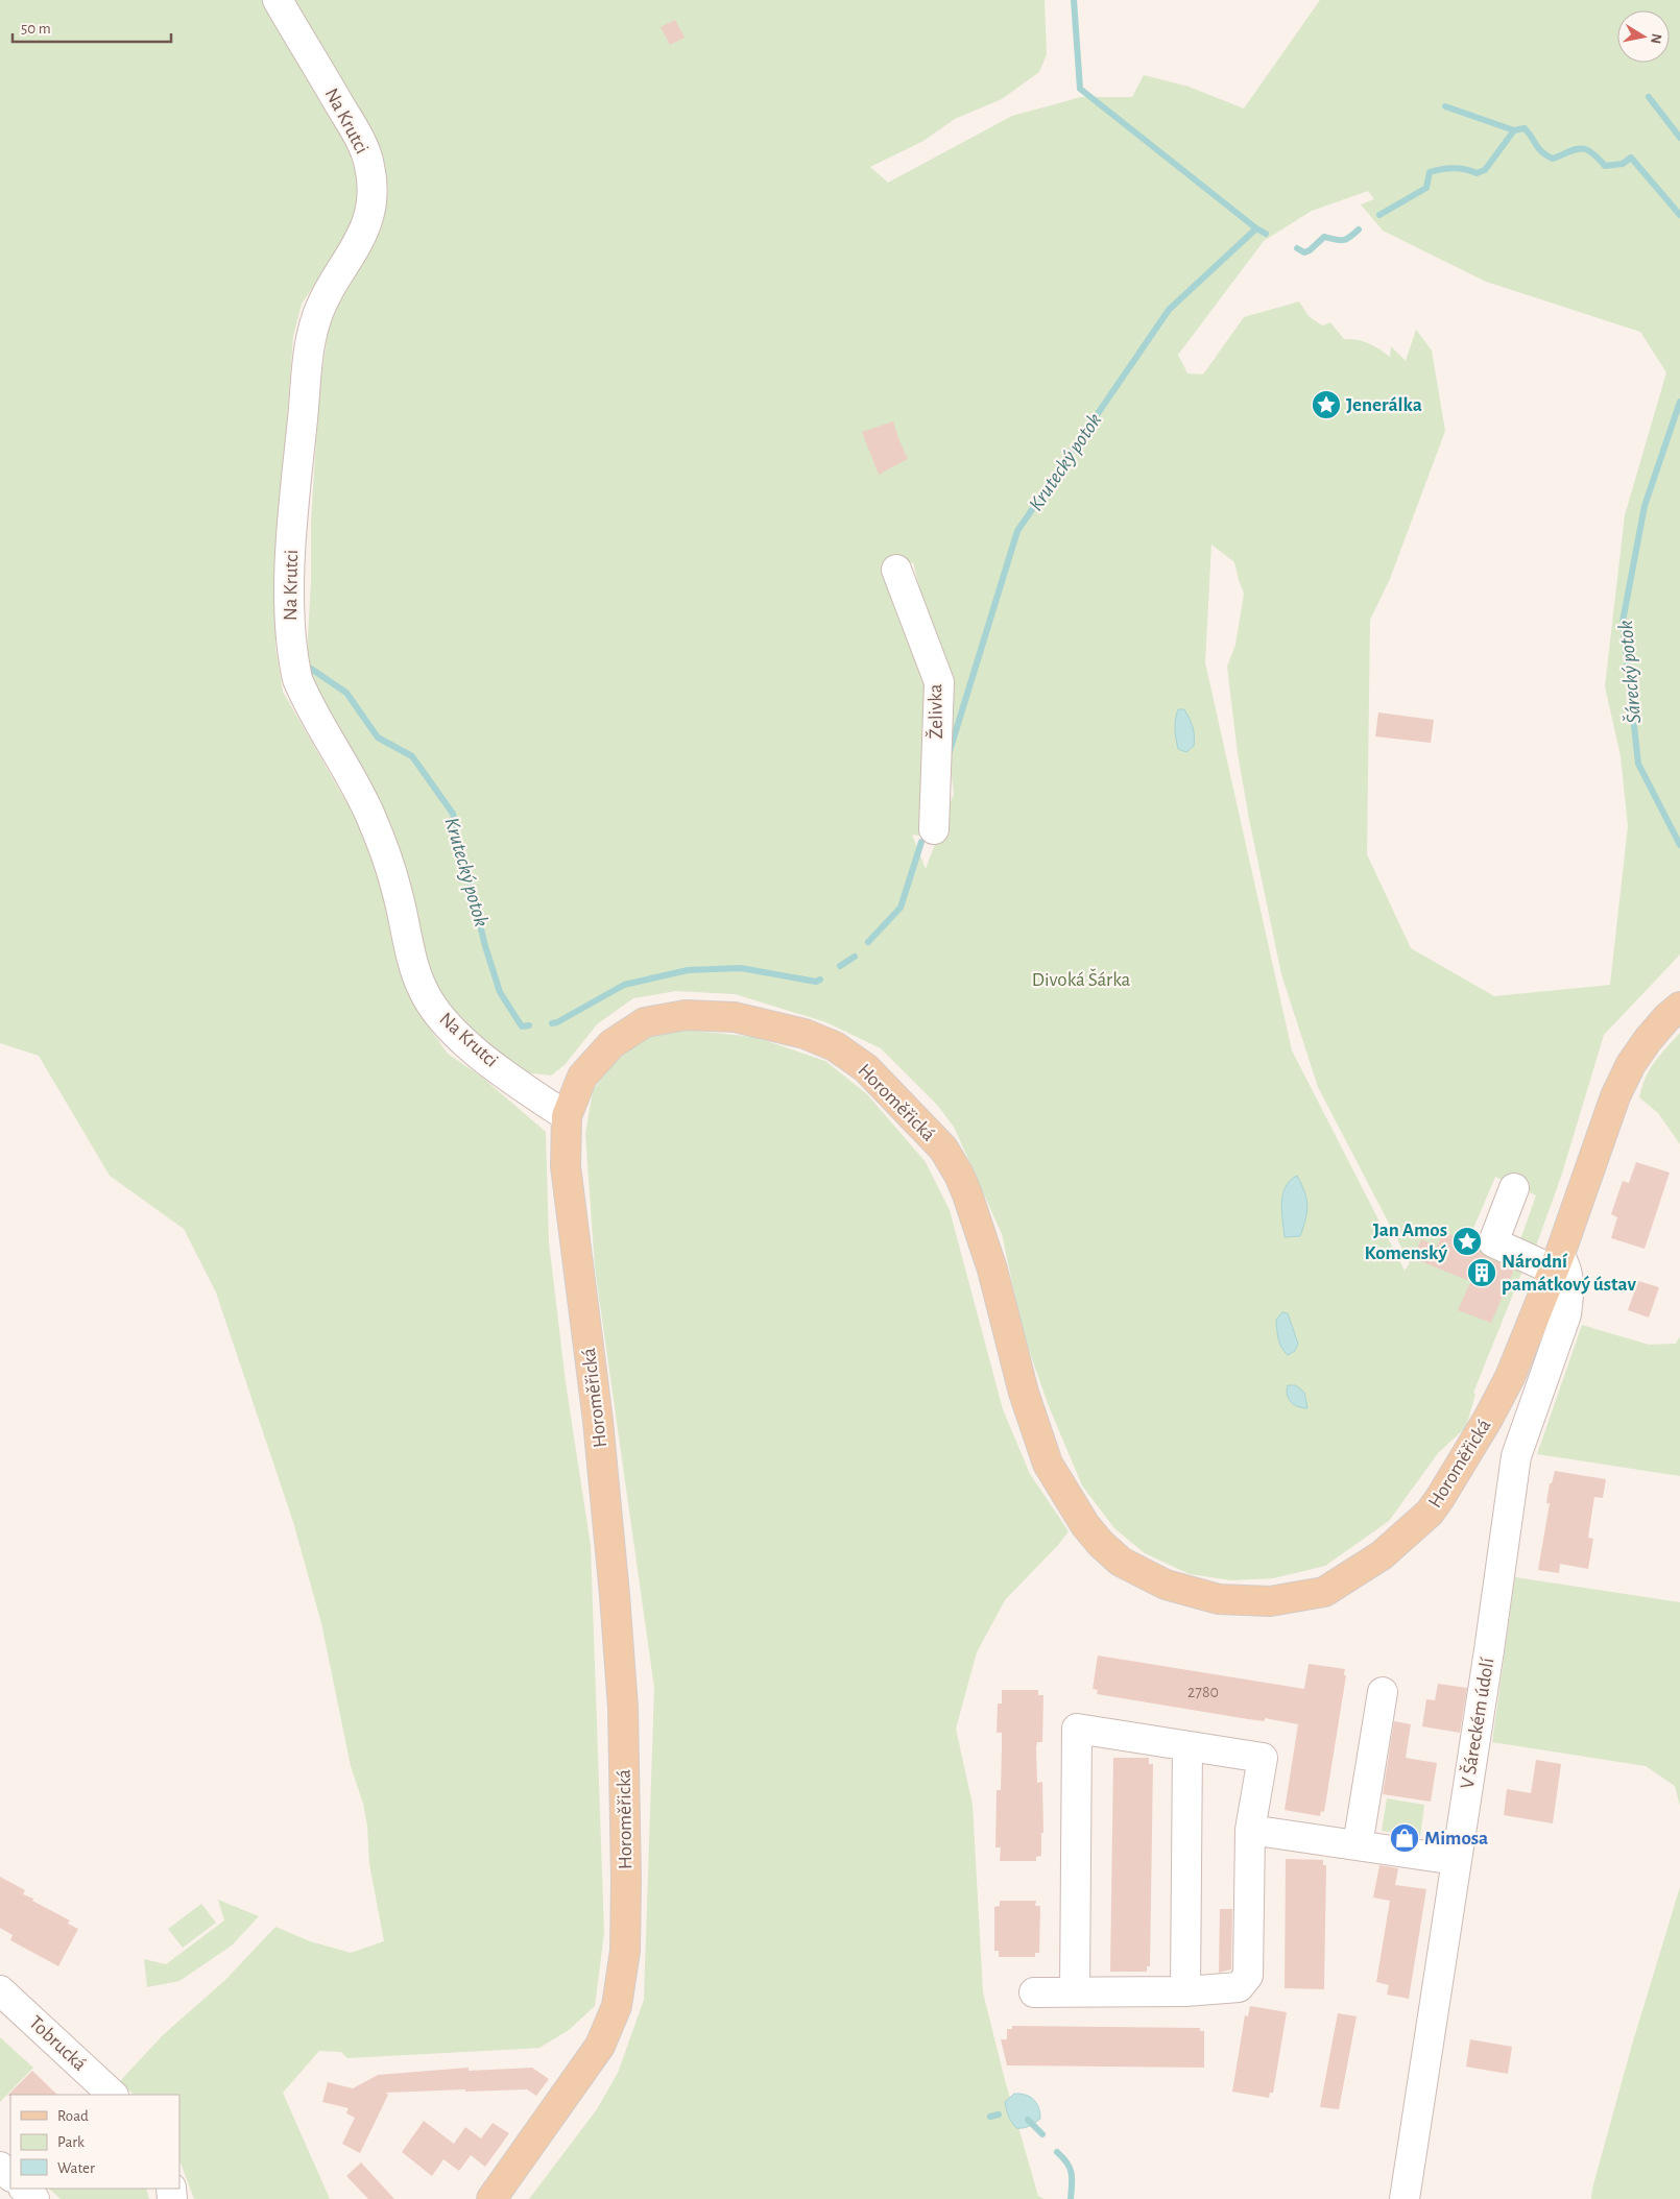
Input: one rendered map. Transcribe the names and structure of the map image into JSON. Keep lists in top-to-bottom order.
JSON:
{
  "streets": {
    "main road": ["Horoměřická"],
    "street": [
      "Na Krutci",
      "Želivka",
      "V Šáreckém údolí",
      "Tobrucká"
    ]
  },
  "crossings": [
    ["Na Krutci", "Horoměřická"],
    ["Horoměřická", "V Šáreckém údolí"]
  ],
  "water": ["Krutecký potok", "Šárecký potok"],
  "parks": ["Divoká Šárka"],
  "places": {
    "place": ["Jenerálka", "Jan Amos Komenský"],
    "building": ["Národní památkový ústav"],
    "shop": ["Mimosa"]
  },
  "house_numbers": ["2780"],
  "legend": ["Road", "Park", "Water"],
  "scale_bar": "50 m",
  "north": "right"
}
